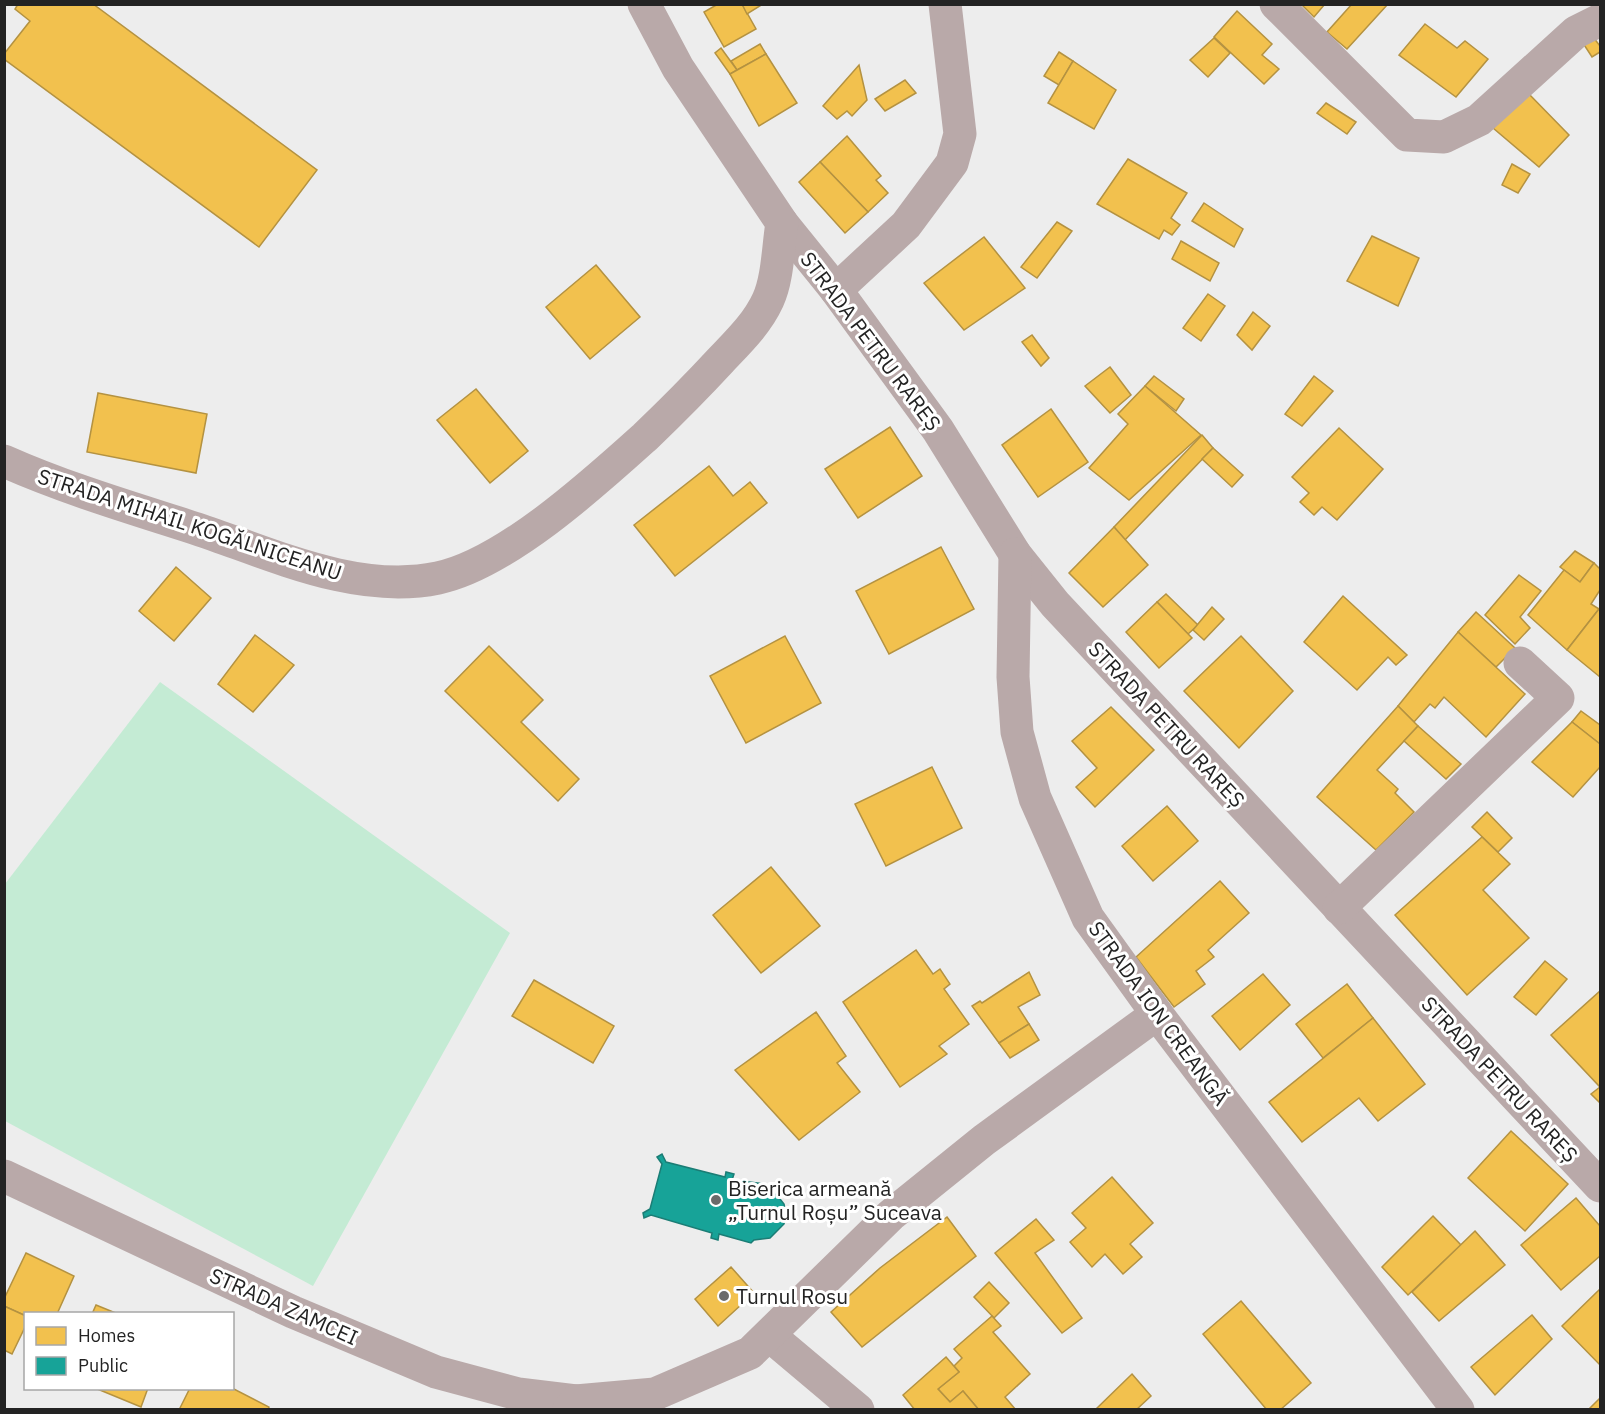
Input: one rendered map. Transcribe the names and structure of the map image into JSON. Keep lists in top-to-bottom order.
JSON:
{
  "streets": {
    "street": [
      "STRADA PETRU RAREȘ",
      "STRADA MIHAIL KOGĂLNICEANU",
      "STRADA ION CREANGĂ",
      "STRADA ZAMCEI"
    ]
  },
  "crossings": [
    ["STRADA PETRU RAREȘ", "STRADA MIHAIL KOGĂLNICEANU"],
    ["STRADA PETRU RAREȘ", "STRADA ION CREANGĂ"],
    ["STRADA ION CREANGĂ", "STRADA ZAMCEI"]
  ],
  "places": ["Biserica armeană „Turnul Roșu” Suceava", "Turnul Rosu"],
  "legend": ["Homes", "Public"]
}
